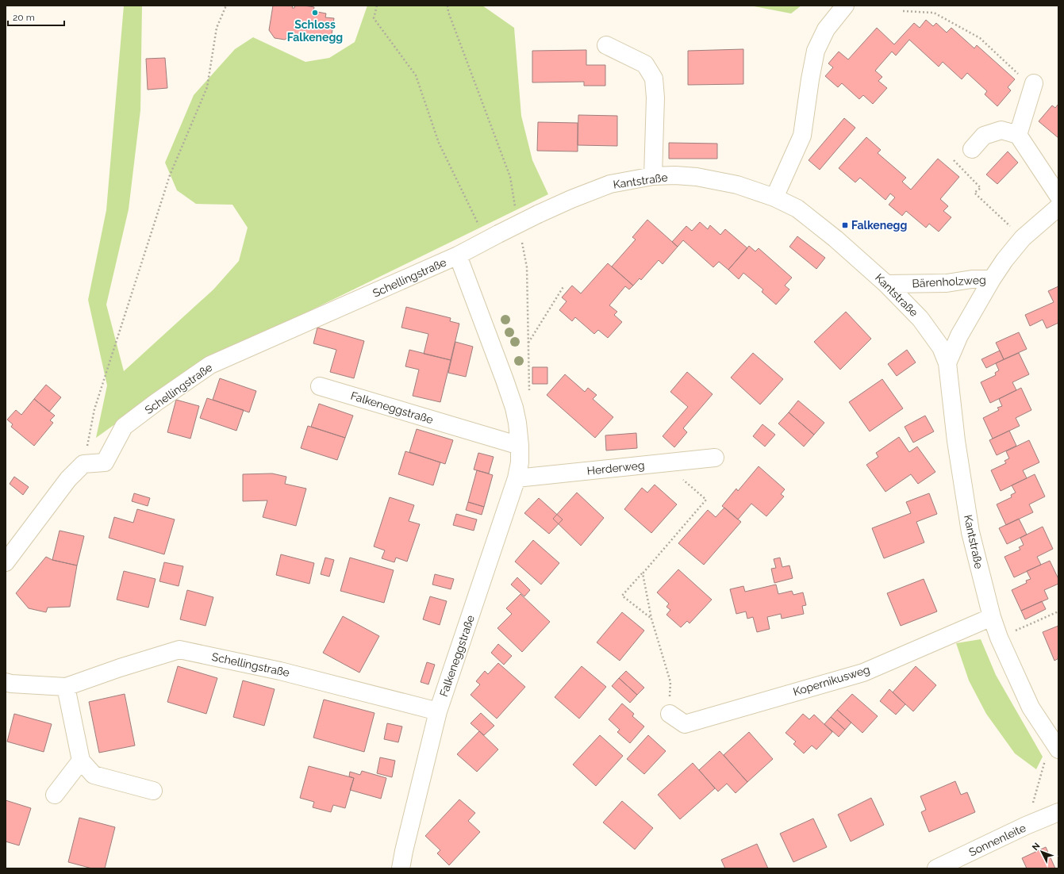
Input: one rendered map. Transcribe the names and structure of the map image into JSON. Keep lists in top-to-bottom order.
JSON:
{
  "streets": {
    "street": [
      "Kantstraße",
      "Schellingstraße",
      "Bärenholzweg",
      "Falkeneggstraße",
      "Herderweg",
      "Kopernikusweg",
      "Sonnenleite"
    ]
  },
  "crossings": [
    ["Kantstraße", "Schellingstraße"],
    ["Kantstraße", "Bärenholzweg"],
    ["Kantstraße", "Falkeneggstraße"],
    ["Kantstraße", "Kopernikusweg"],
    ["Schellingstraße", "Falkeneggstraße"],
    ["Falkeneggstraße", "Herderweg"]
  ],
  "places": {
    "other": ["Schloss Falkenegg"],
    "transit": ["Falkenegg"]
  },
  "scale_bar": "20 m",
  "north": "top left"
}
